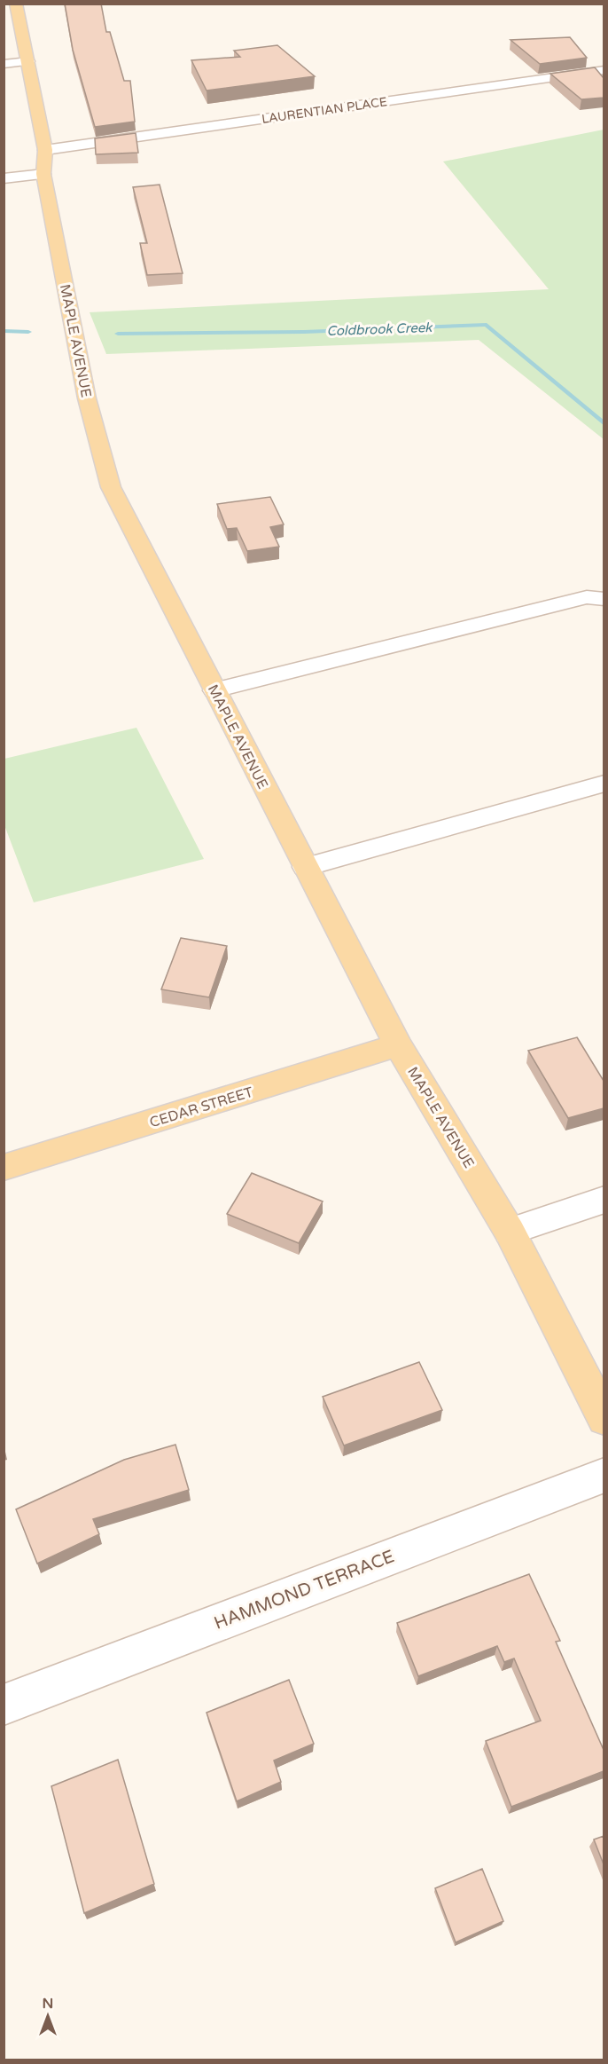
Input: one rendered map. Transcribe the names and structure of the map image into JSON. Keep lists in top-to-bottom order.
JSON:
{
  "streets": {
    "main road": ["MAPLE AVENUE", "CEDAR STREET"],
    "street": ["LAURENTIAN PLACE", "HAMMOND TERRACE"]
  },
  "crossings": [
    ["LAURENTIAN PLACE", "MAPLE AVENUE"],
    ["MAPLE AVENUE", "CEDAR STREET"]
  ],
  "water": ["Coldbrook Creek"],
  "north": "top"
}
